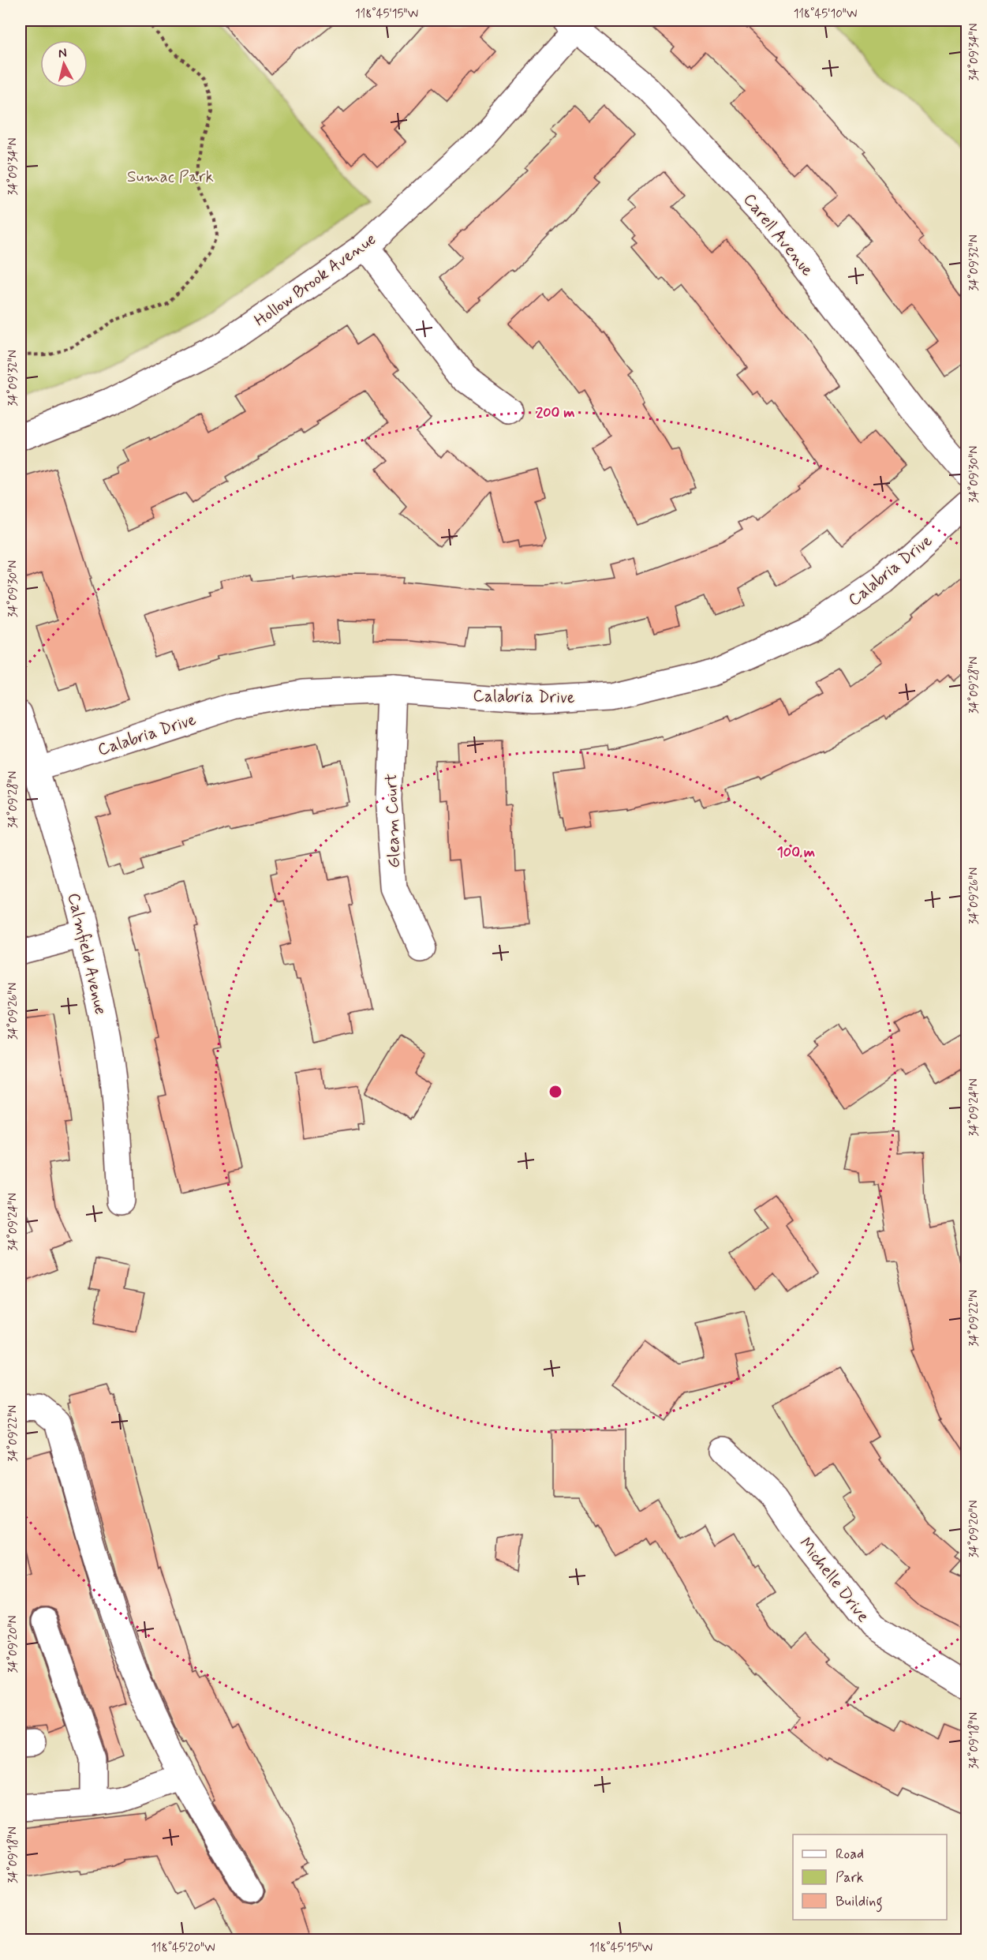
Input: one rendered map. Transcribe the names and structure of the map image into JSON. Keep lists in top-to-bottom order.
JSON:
{
  "streets": {
    "street": [
      "Carell Avenue",
      "Hollow Brook Avenue",
      "Calabria Drive",
      "Gleam Court",
      "Calmfield Avenue",
      "Michelle Drive"
    ]
  },
  "crossings": [
    ["Carell Avenue", "Hollow Brook Avenue"],
    ["Calabria Drive", "Gleam Court"],
    ["Calabria Drive", "Calmfield Avenue"]
  ],
  "parks": ["Sumac Park"],
  "legend": ["Road", "Park", "Building"],
  "north": "top",
  "coordinates": [
    "118°45'15\"W",
    "118°45'10\"W",
    "34°09'34\"N",
    "34°09'32\"N",
    "34°09'30\"N",
    "34°09'28\"N",
    "34°09'26\"N",
    "34°09'24\"N",
    "34°09'22\"N",
    "34°09'20\"N",
    "34°09'18\"N",
    "118°45'20\"W"
  ],
  "rings": ["200 m", "100 m"]
}
